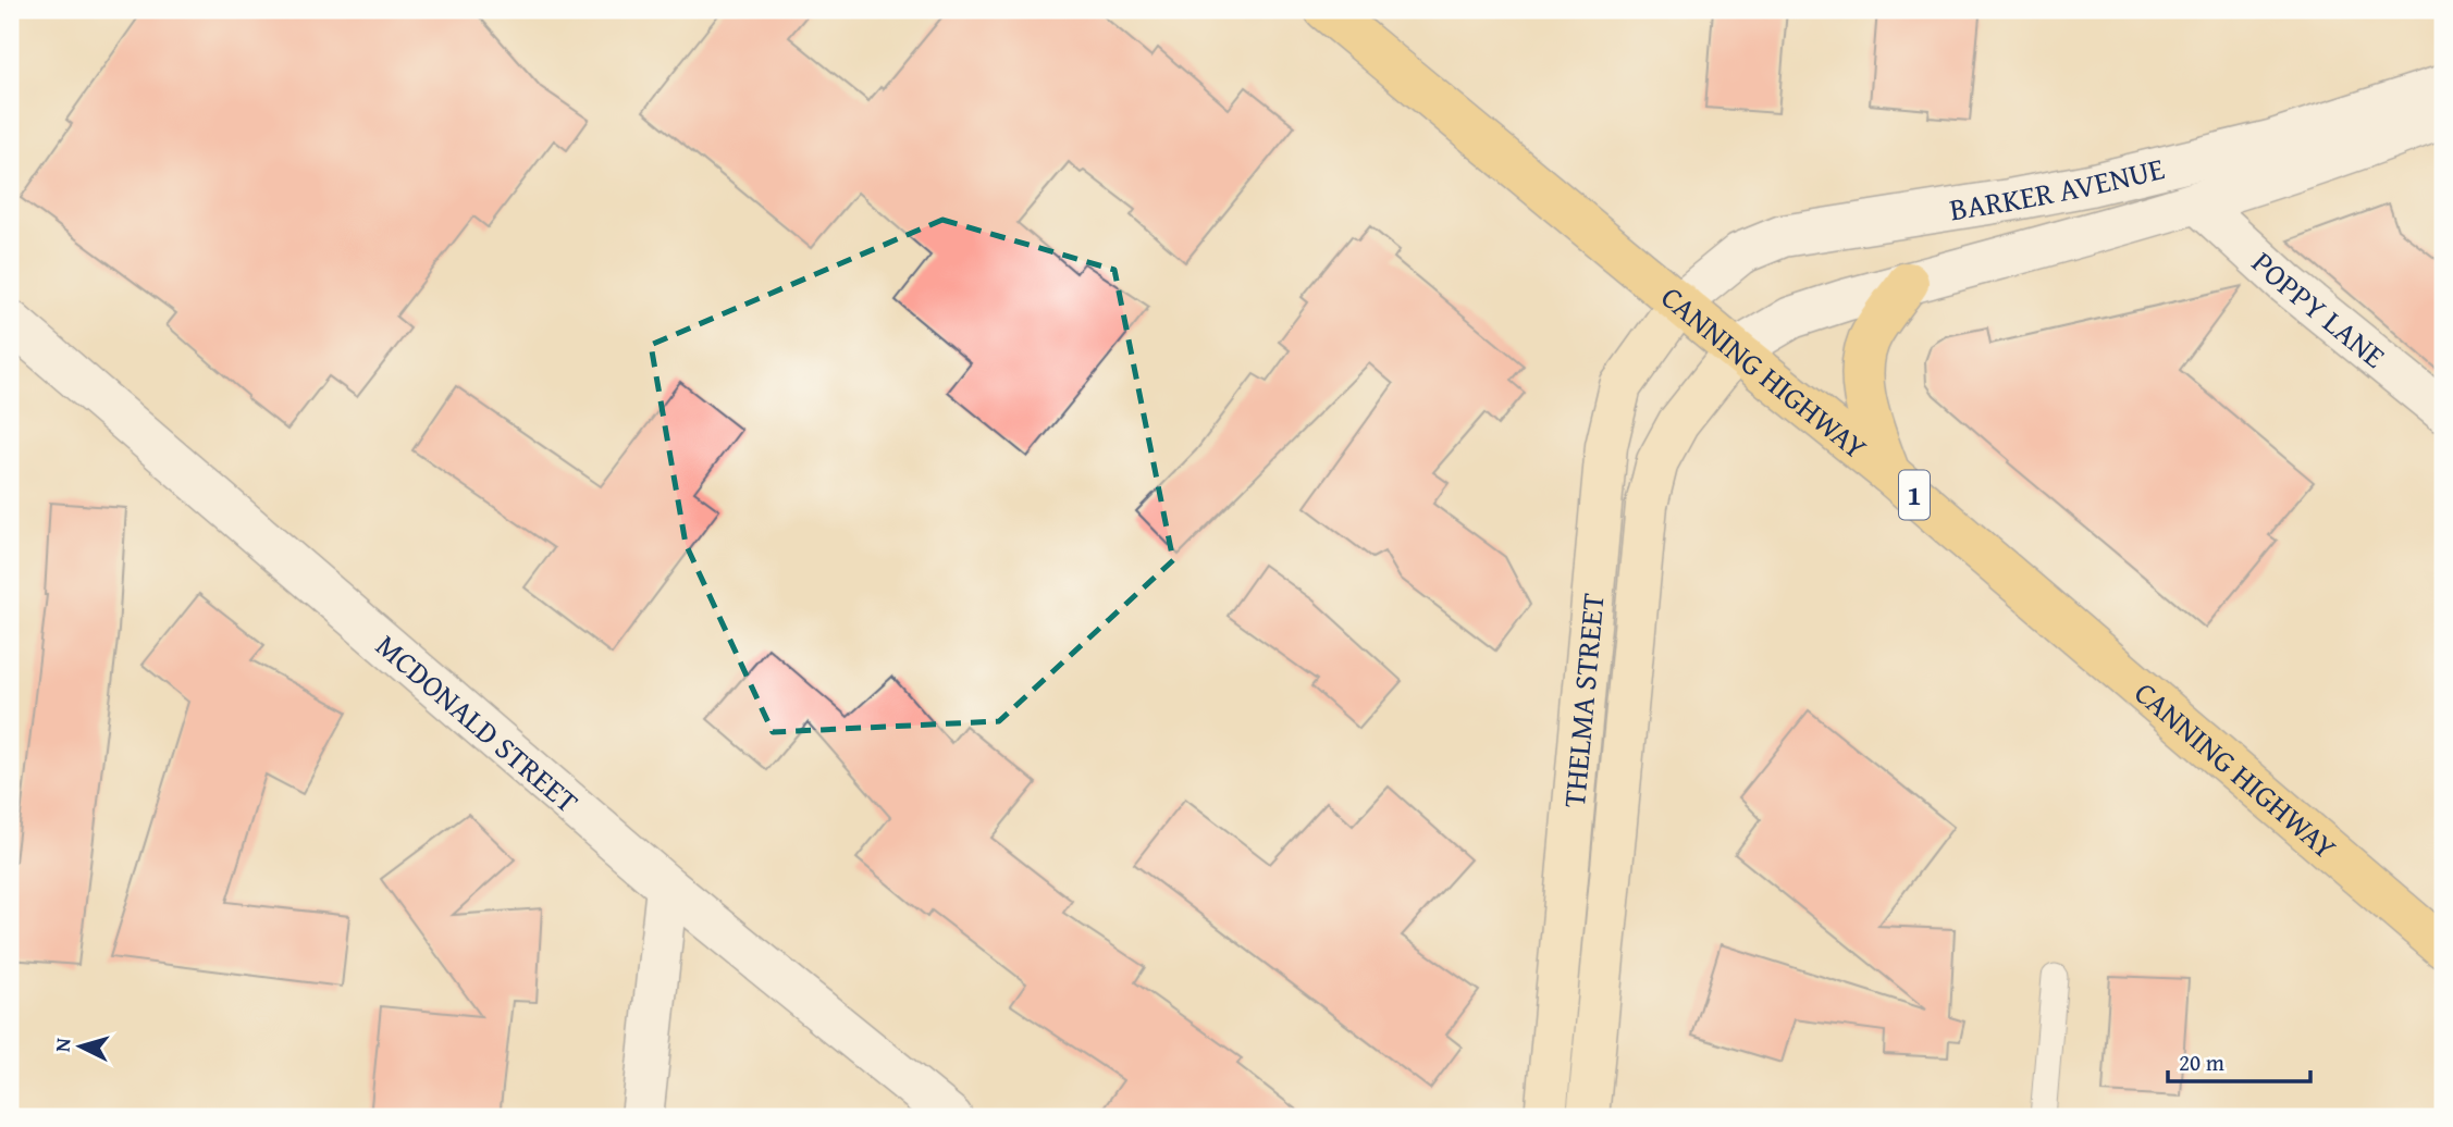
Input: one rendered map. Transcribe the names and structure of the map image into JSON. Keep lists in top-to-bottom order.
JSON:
{
  "streets": {
    "highway": ["CANNING HIGHWAY", "1"],
    "main road": ["THELMA STREET"],
    "street": ["BARKER AVENUE", "POPPY LANE", "MCDONALD STREET"]
  },
  "crossings": [
    ["BARKER AVENUE", "POPPY LANE"],
    ["BARKER AVENUE", "CANNING HIGHWAY"],
    ["BARKER AVENUE", "THELMA STREET"],
    ["CANNING HIGHWAY", "THELMA STREET"]
  ],
  "scale_bar": "20 m",
  "north": "left"
}
